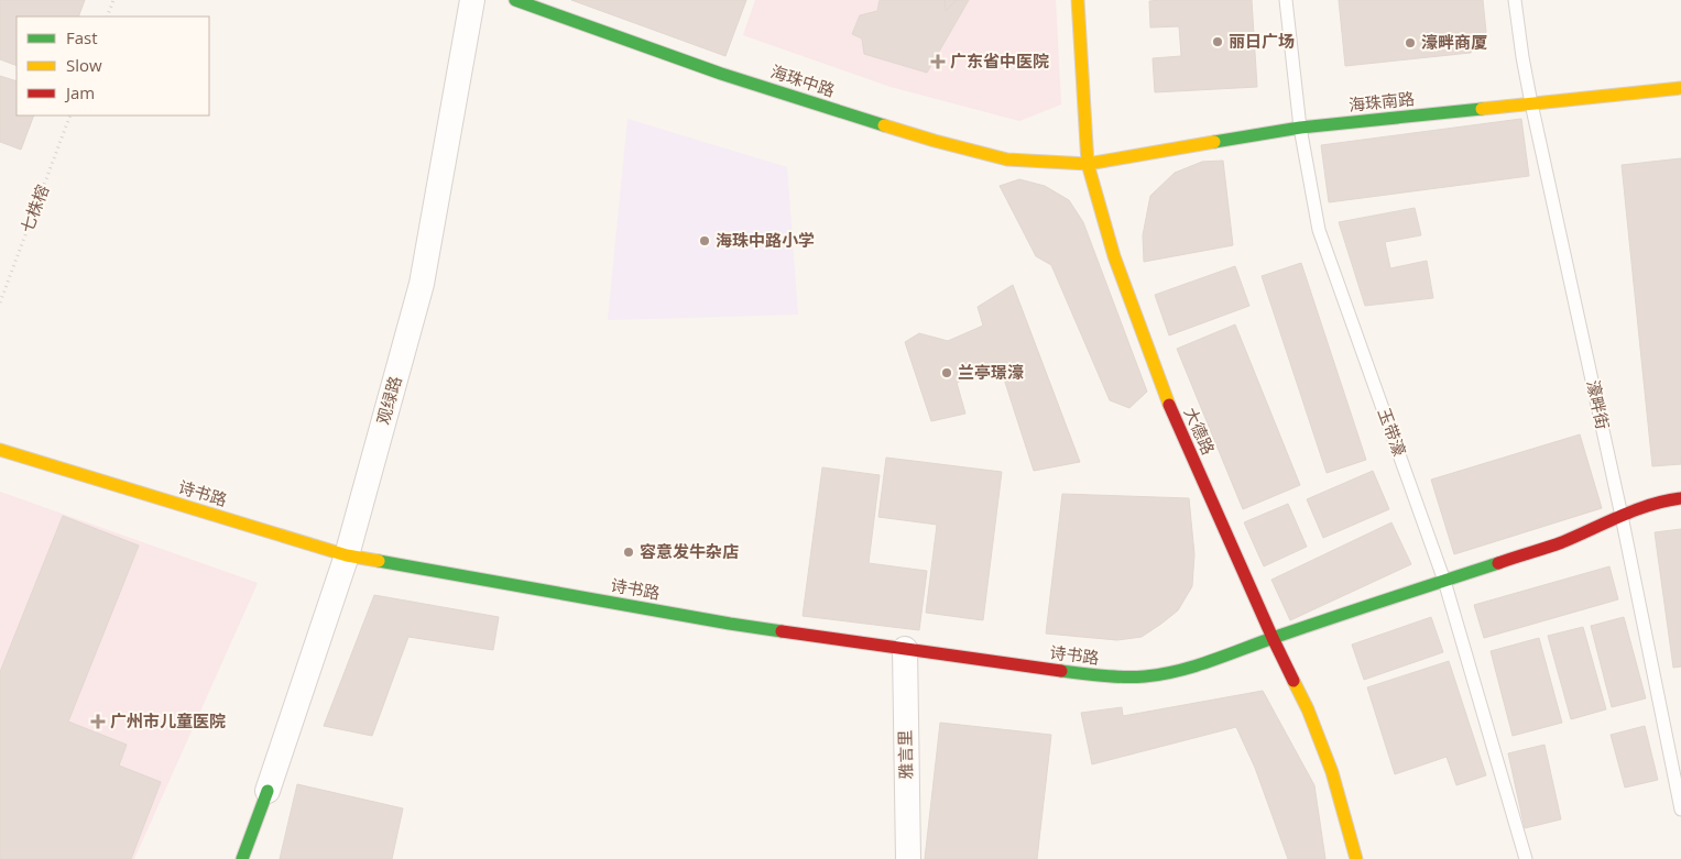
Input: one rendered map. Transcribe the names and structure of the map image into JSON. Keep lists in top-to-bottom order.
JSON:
{
  "streets": {
    "street": [
      "海珠中路",
      "海珠南路",
      "观绿路",
      "大德路",
      "诗书路",
      "雅言里"
    ],
    "lane": ["濠畔街", "玉带濠"],
    "path": ["七株榕"]
  },
  "crossings": [
    ["海珠中路", "海珠南路"],
    ["海珠中路", "大德路"],
    ["海珠南路", "濠畔街"],
    ["海珠南路", "大德路"],
    ["海珠南路", "玉带濠"],
    ["观绿路", "诗书路"],
    ["濠畔街", "诗书路"],
    ["大德路", "诗书路"],
    ["玉带濠", "诗书路"],
    ["诗书路", "雅言里"]
  ],
  "places": {
    "other": [
      "丽日广场",
      "濠畔商厦",
      "海珠中路小学",
      "兰亭璟濠",
      "容意发牛杂店"
    ],
    "health": ["广东省中医院", "广州市儿童医院"]
  },
  "legend": ["Fast", "Slow", "Jam"]
}
